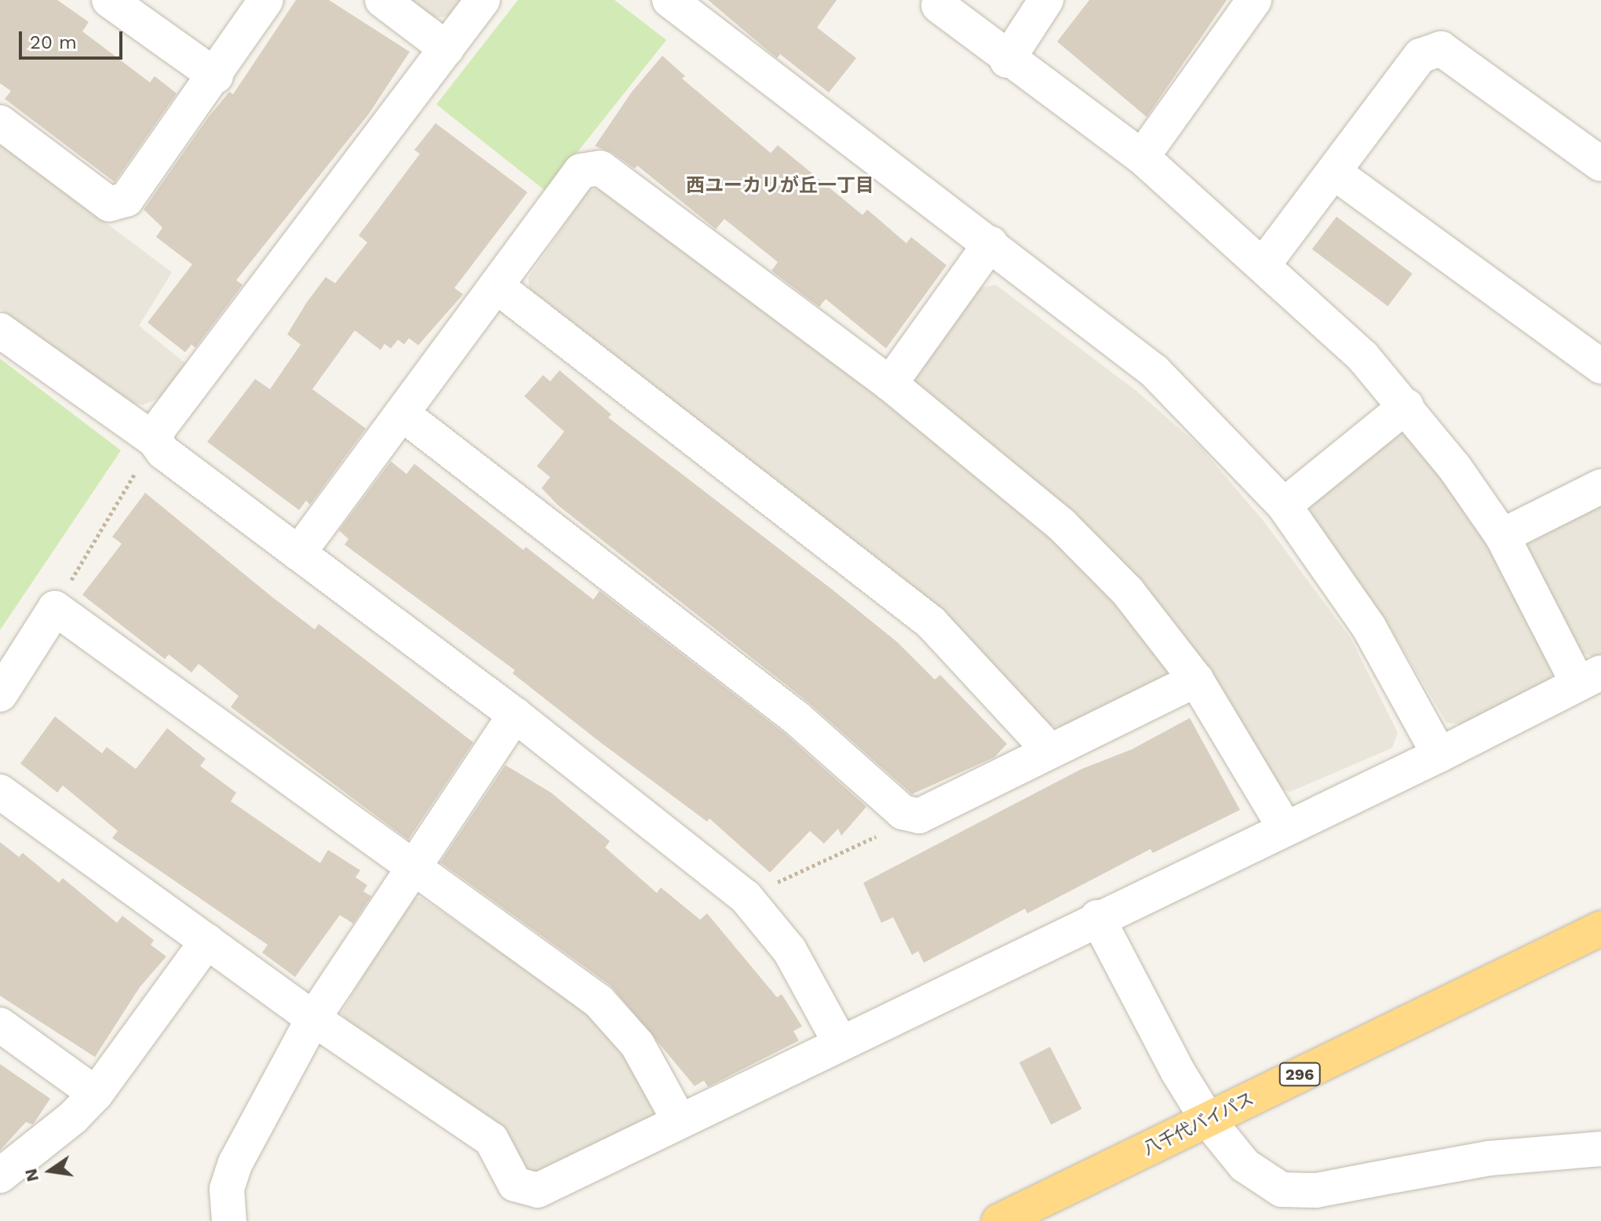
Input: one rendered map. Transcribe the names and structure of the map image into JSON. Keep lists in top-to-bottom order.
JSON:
{
  "streets": {
    "highway": ["296", "八千代バイパス"]
  },
  "districts": ["西ユーカリが丘一丁目"],
  "scale_bar": "20 m",
  "north": "left"
}
